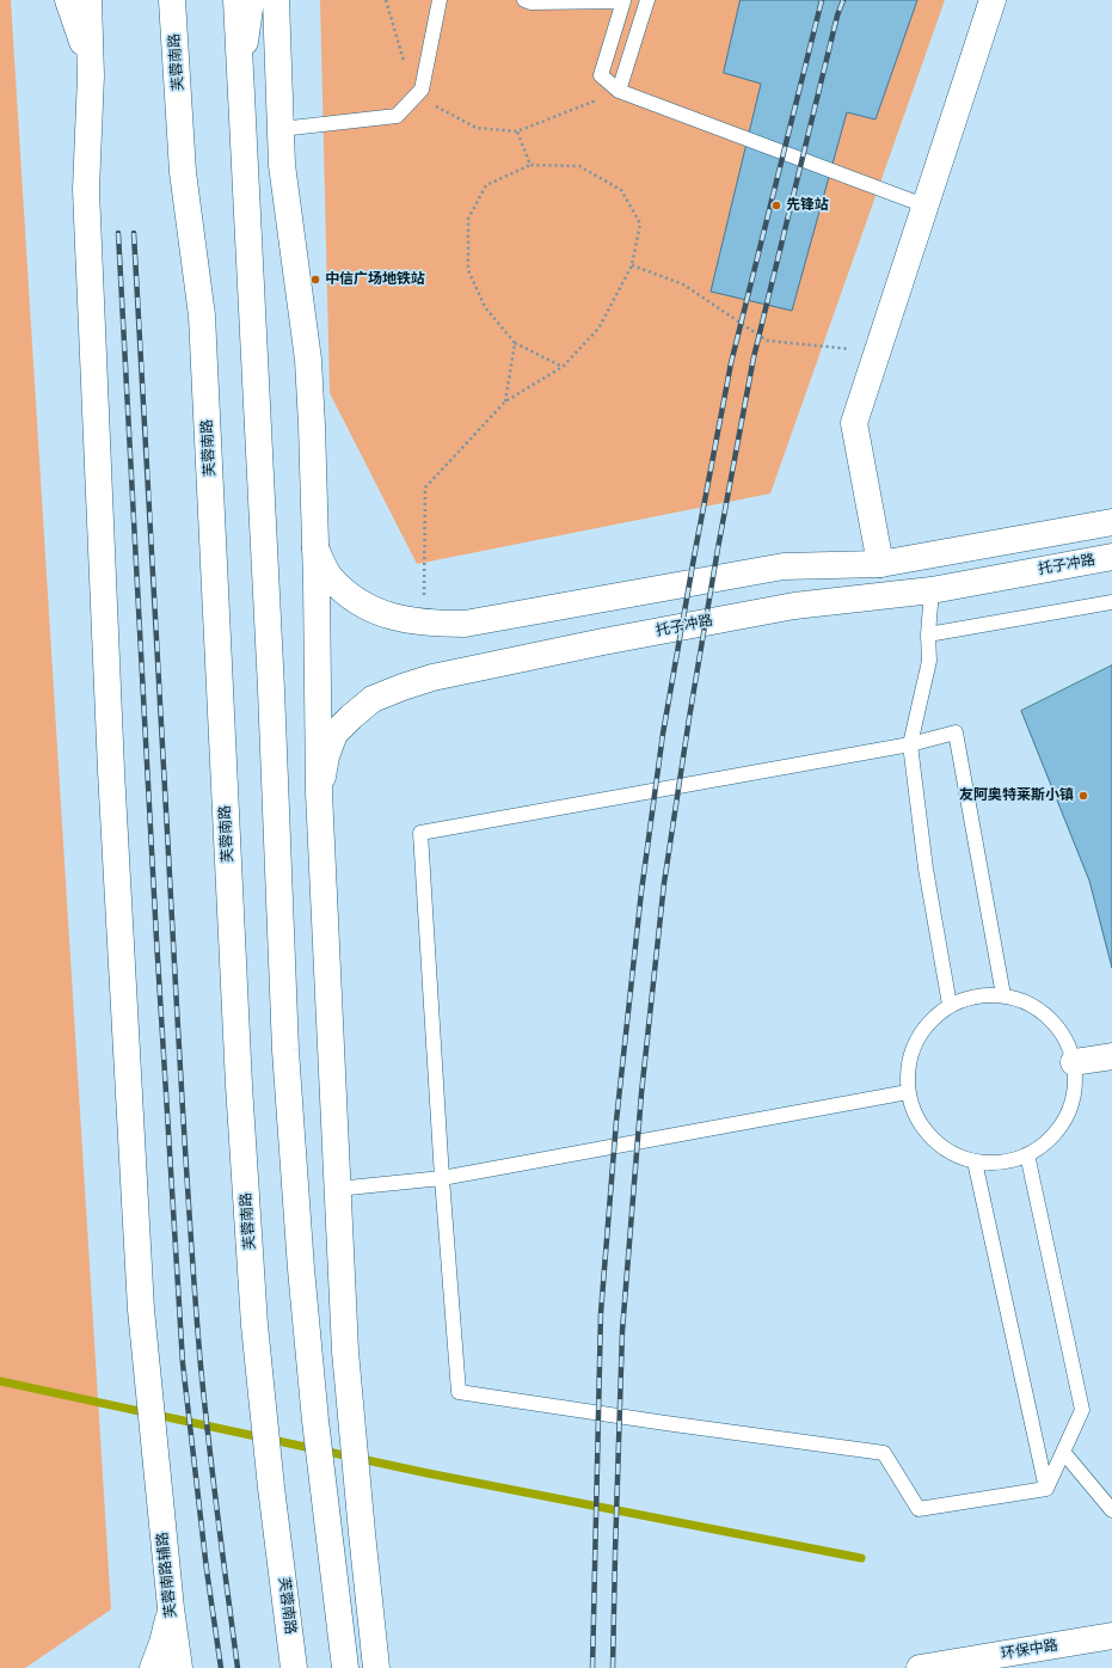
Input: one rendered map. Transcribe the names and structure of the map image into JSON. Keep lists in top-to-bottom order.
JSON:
{
  "streets": {
    "main road": [
      "芙蓉南路",
      "托子冲路",
      "芙蓉南路辅路",
      "环保中路"
    ]
  },
  "places": ["先锋站", "中信广场地铁站", "友阿奥特莱斯小镇"]
}
